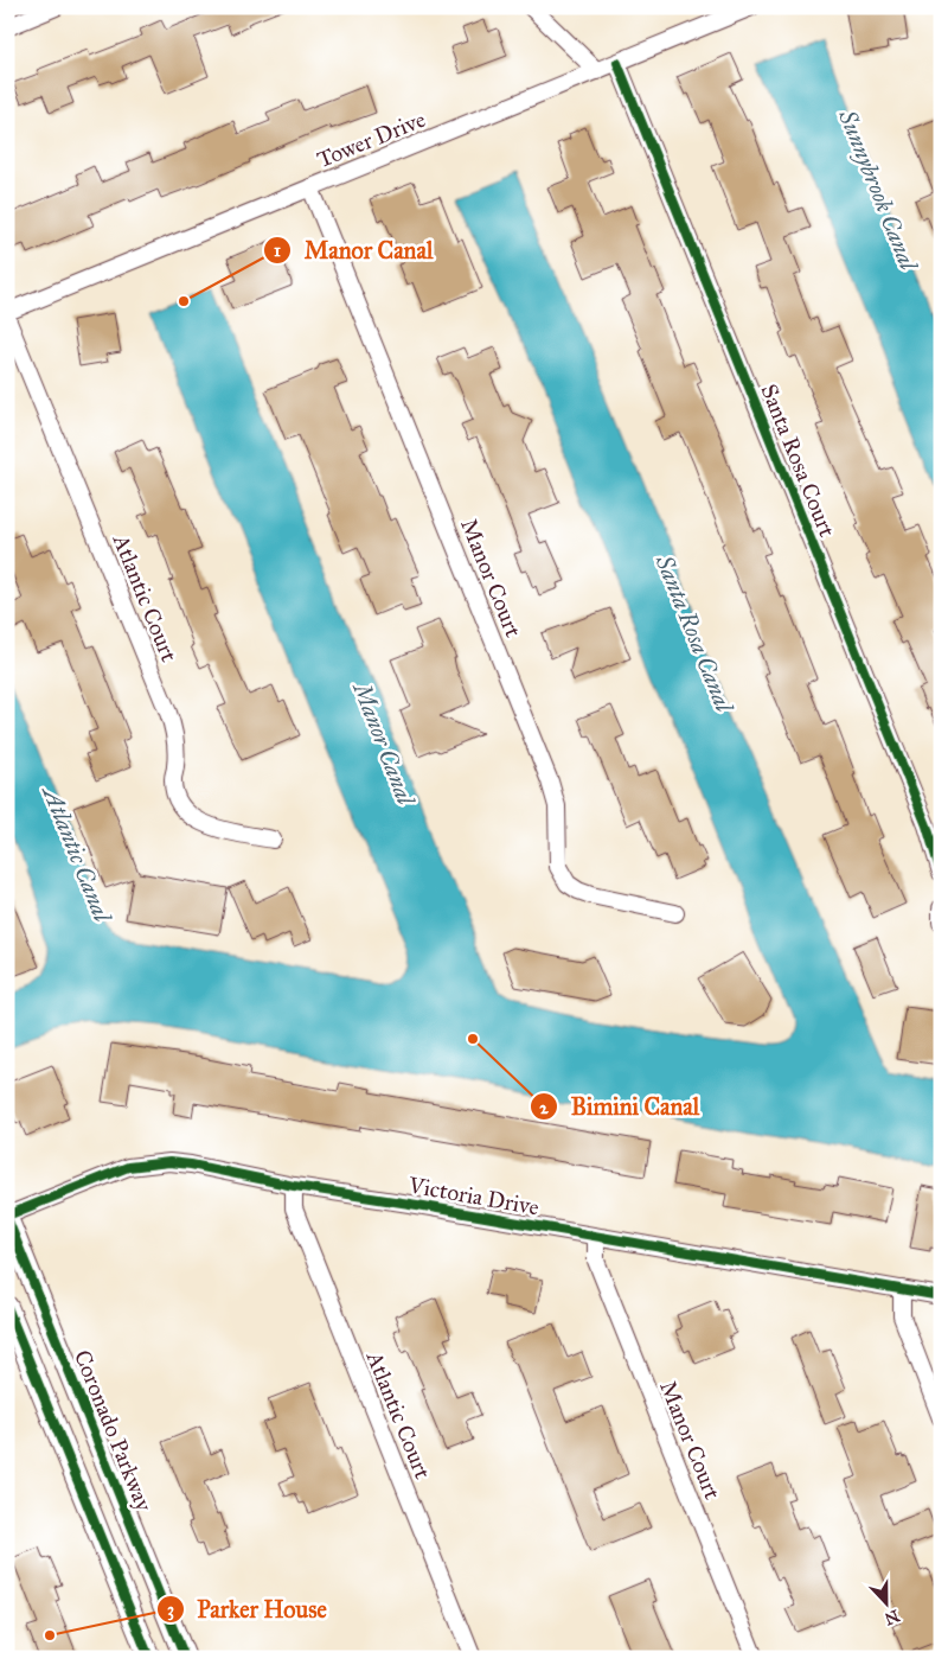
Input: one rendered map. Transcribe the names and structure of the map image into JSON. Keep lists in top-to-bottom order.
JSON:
{
  "streets": {
    "street": [
      "Tower Drive",
      "Santa Rosa Court",
      "Manor Court",
      "Atlantic Court",
      "Victoria Drive",
      "Coronado Parkway"
    ]
  },
  "crossings": [
    ["Tower Drive", "Santa Rosa Court"],
    ["Tower Drive", "Manor Court"],
    ["Manor Court", "Victoria Drive"],
    ["Atlantic Court", "Victoria Drive"],
    ["Victoria Drive", "Coronado Parkway"]
  ],
  "water": [
    "Sunnybrook Canal",
    "Santa Rosa Canal",
    "Manor Canal",
    "Atlantic Canal"
  ],
  "places": ["Manor Canal", "Bimini Canal", "Parker House"],
  "north": "bottom"
}
